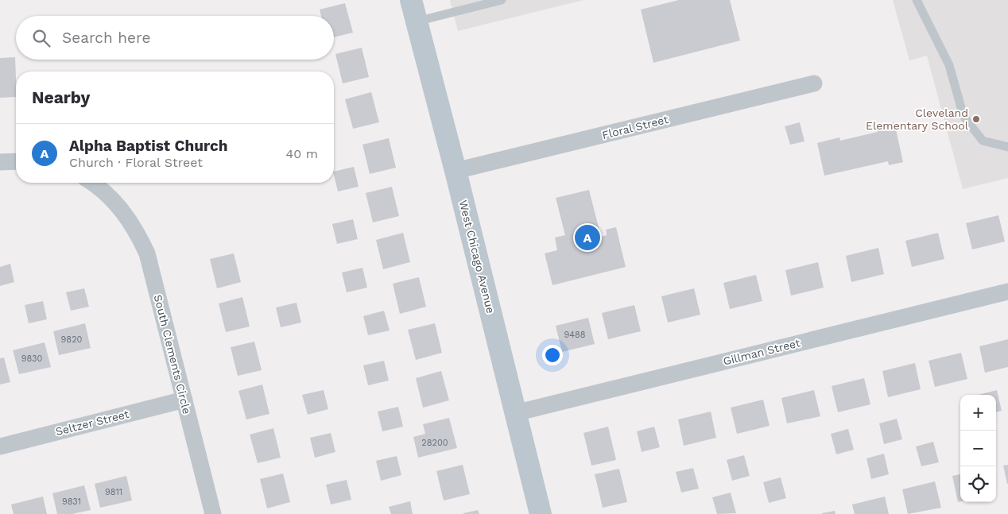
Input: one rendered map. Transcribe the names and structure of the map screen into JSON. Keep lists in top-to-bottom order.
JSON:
{
  "streets": {
    "street": [
      "Floral Street",
      "West Chicago Avenue",
      "Gillman Street",
      "South Clements Circle",
      "Seltzer Street"
    ]
  },
  "crossings": [
    ["Floral Street", "West Chicago Avenue"],
    ["West Chicago Avenue", "Gillman Street"],
    ["South Clements Circle", "Seltzer Street"]
  ],
  "places": ["Cleveland Elementary School"],
  "house_numbers": [
    "9488",
    "9820",
    "9830",
    "28200",
    "9811",
    "9831"
  ],
  "page": {
    "search": "Search here",
    "heading": "Nearby",
    "list": [
      {
        "mark": "A",
        "name": "Alpha Baptist Church",
        "note": "Church · Floral Street",
        "value": "40 m"
      }
    ],
    "pins": "A",
    "map_buttons": ["+", "−"]
  }
}
